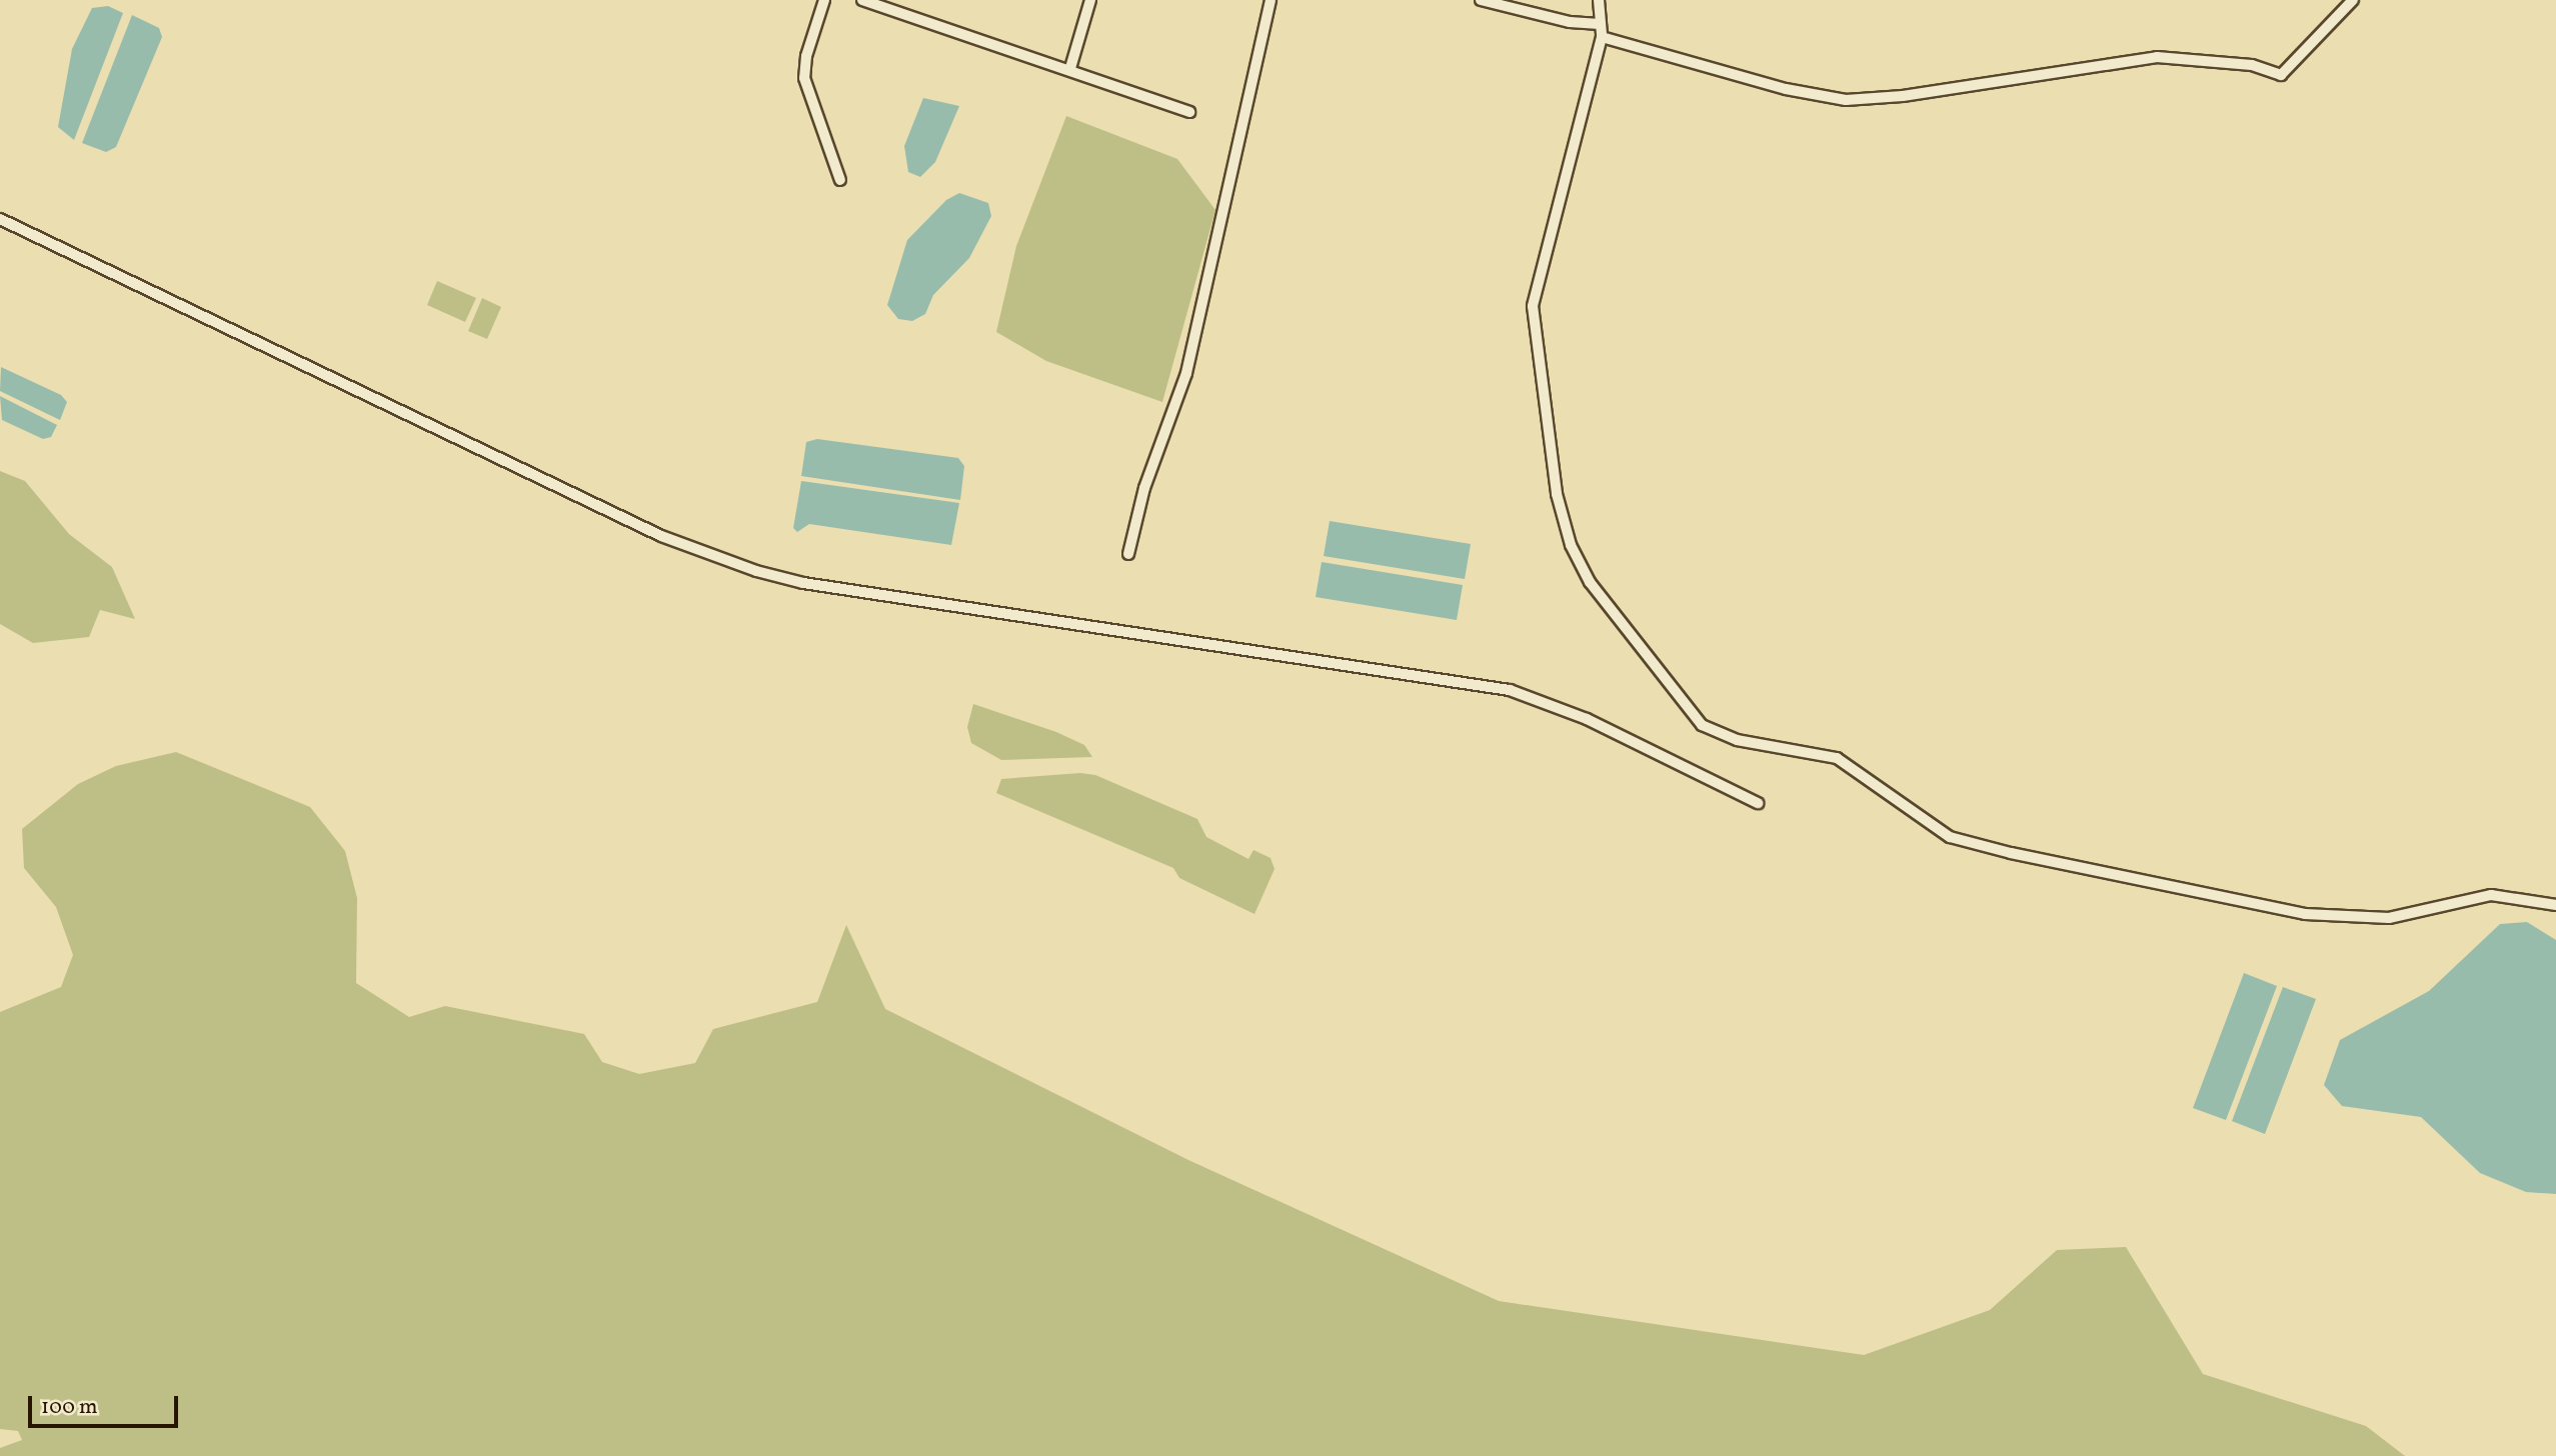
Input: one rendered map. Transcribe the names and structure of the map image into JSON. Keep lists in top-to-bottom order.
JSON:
{
  "scale_bar": "100 m"
}
